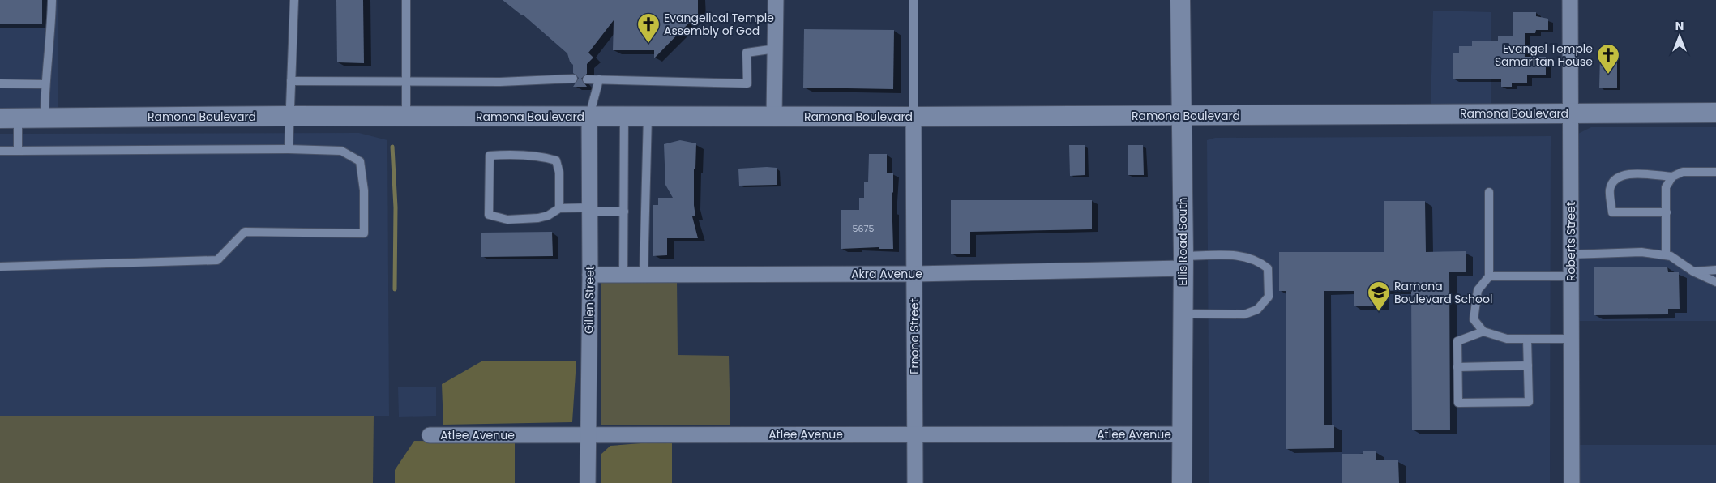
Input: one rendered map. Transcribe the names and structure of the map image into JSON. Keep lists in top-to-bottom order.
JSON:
{
  "streets": {
    "street": [
      "Ramona Boulevard",
      "Ellis Road South",
      "Roberts Street",
      "Akra Avenue",
      "Gillen Street",
      "Ernona Street",
      "Atlee Avenue"
    ]
  },
  "crossings": [
    ["Ramona Boulevard", "Ellis Road South"],
    ["Ramona Boulevard", "Roberts Street"],
    ["Ramona Boulevard", "Gillen Street"],
    ["Ramona Boulevard", "Ernona Street"],
    ["Ellis Road South", "Akra Avenue"],
    ["Ellis Road South", "Atlee Avenue"],
    ["Akra Avenue", "Gillen Street"],
    ["Akra Avenue", "Ernona Street"],
    ["Gillen Street", "Atlee Avenue"],
    ["Ernona Street", "Atlee Avenue"]
  ],
  "places": {
    "church": ["Evangelical Temple Assembly of God", "Evangel Temple Samaritan House"],
    "school or university": ["Ramona Boulevard School"]
  },
  "house_numbers": ["5675"],
  "north": "top"
}
